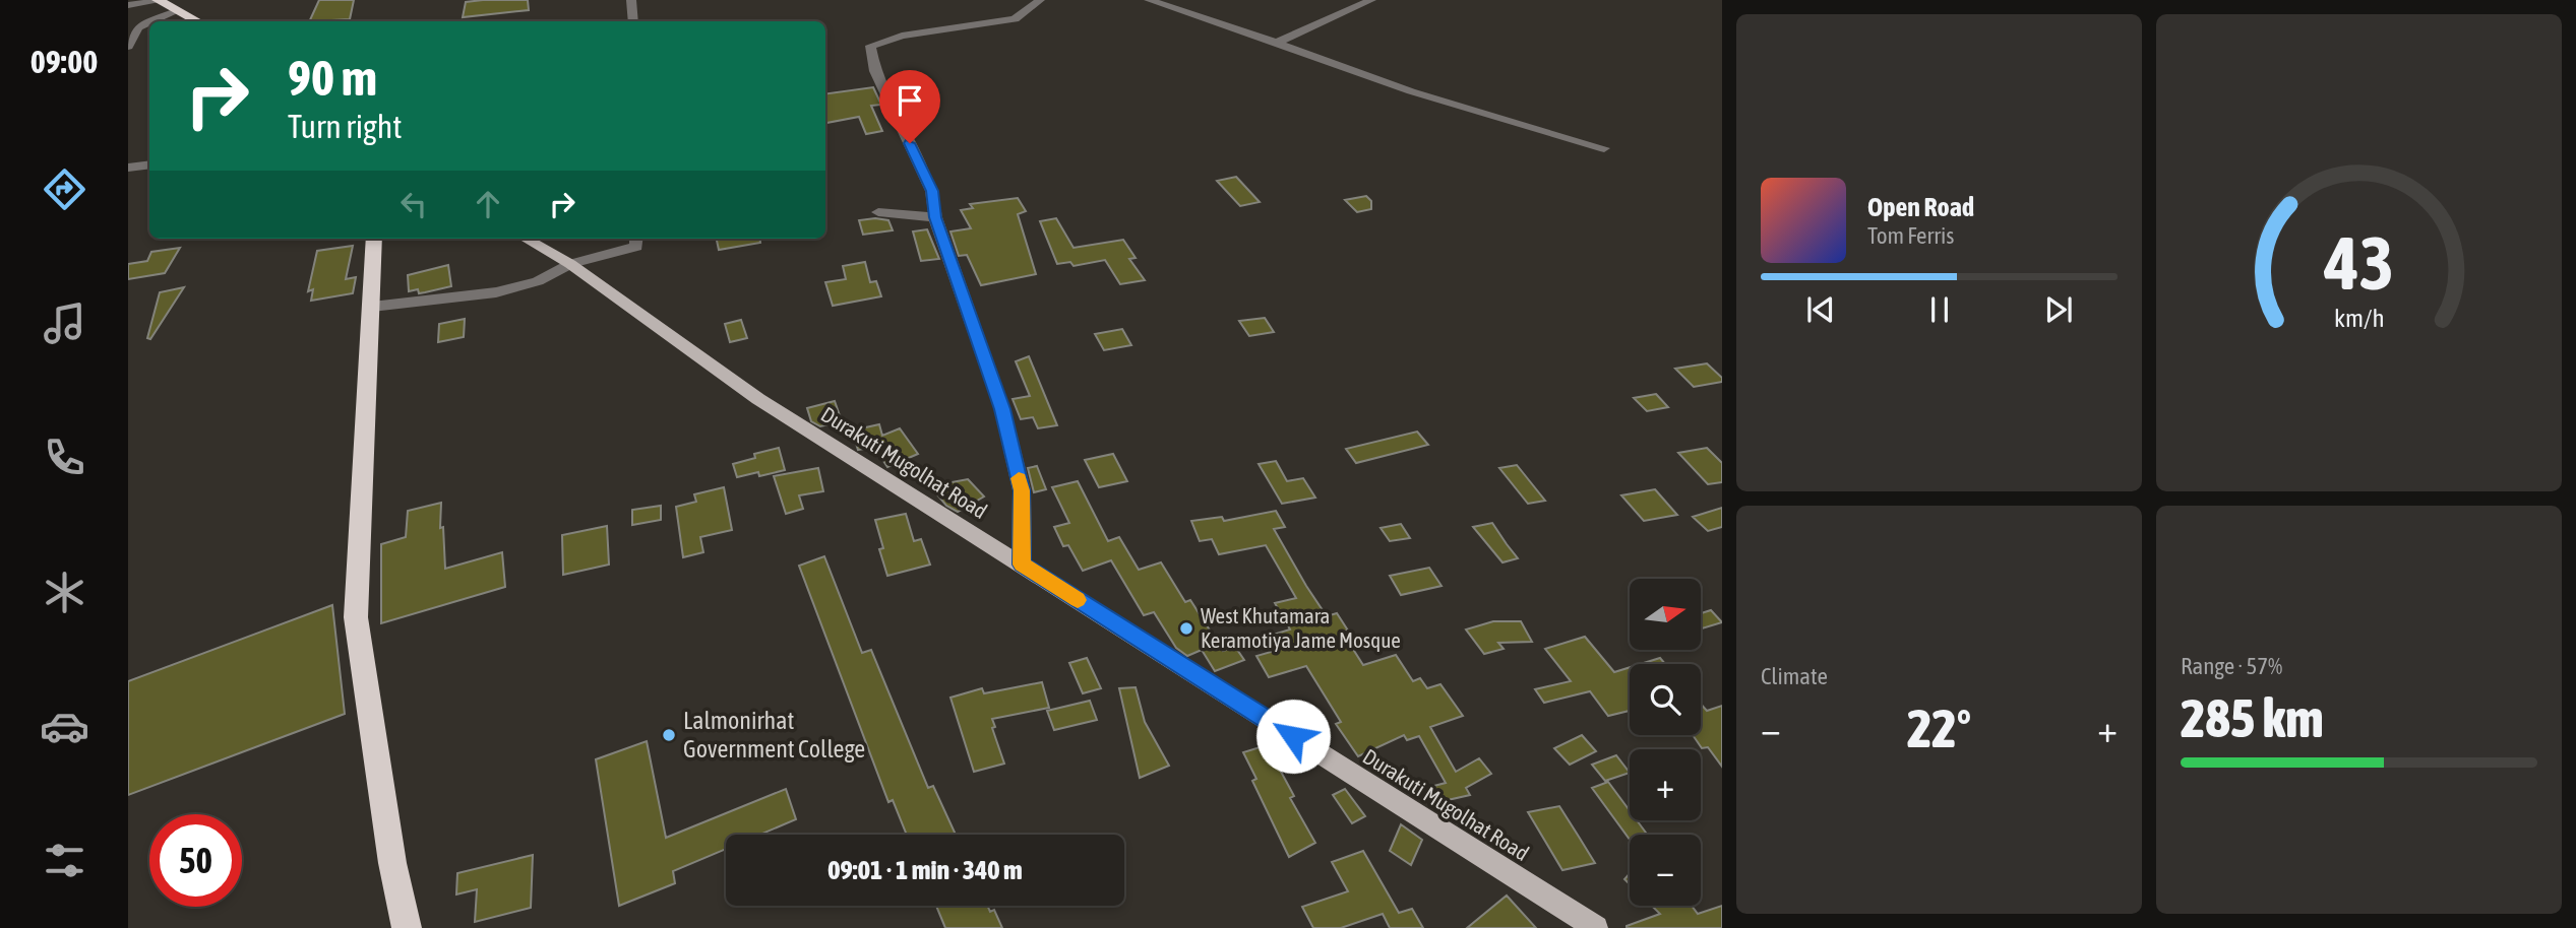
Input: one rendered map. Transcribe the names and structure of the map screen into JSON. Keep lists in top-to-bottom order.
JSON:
{
  "streets": {
    "main road": ["Durakuti Mugolhat Road"]
  },
  "places": ["West Khutamara Keramotiya Jame Mosque", "Lalmonirhat Government College"],
  "north": "right",
  "page": {
    "tabs": "09:00",
    "turn": ["90 m", "Turn right"],
    "song": ["Open Road", "Tom Ferris"],
    "tile": [
      "Climate",
      ["Range · 57%", "285 km"]
    ],
    "map_buttons": ["+", "−"],
    "heat": ["−", "22°", "+"],
    "limit": "50",
    "trip": "09:01 · 1 min · 340 m",
    "gauge": ["43", "km/h"]
  }
}
